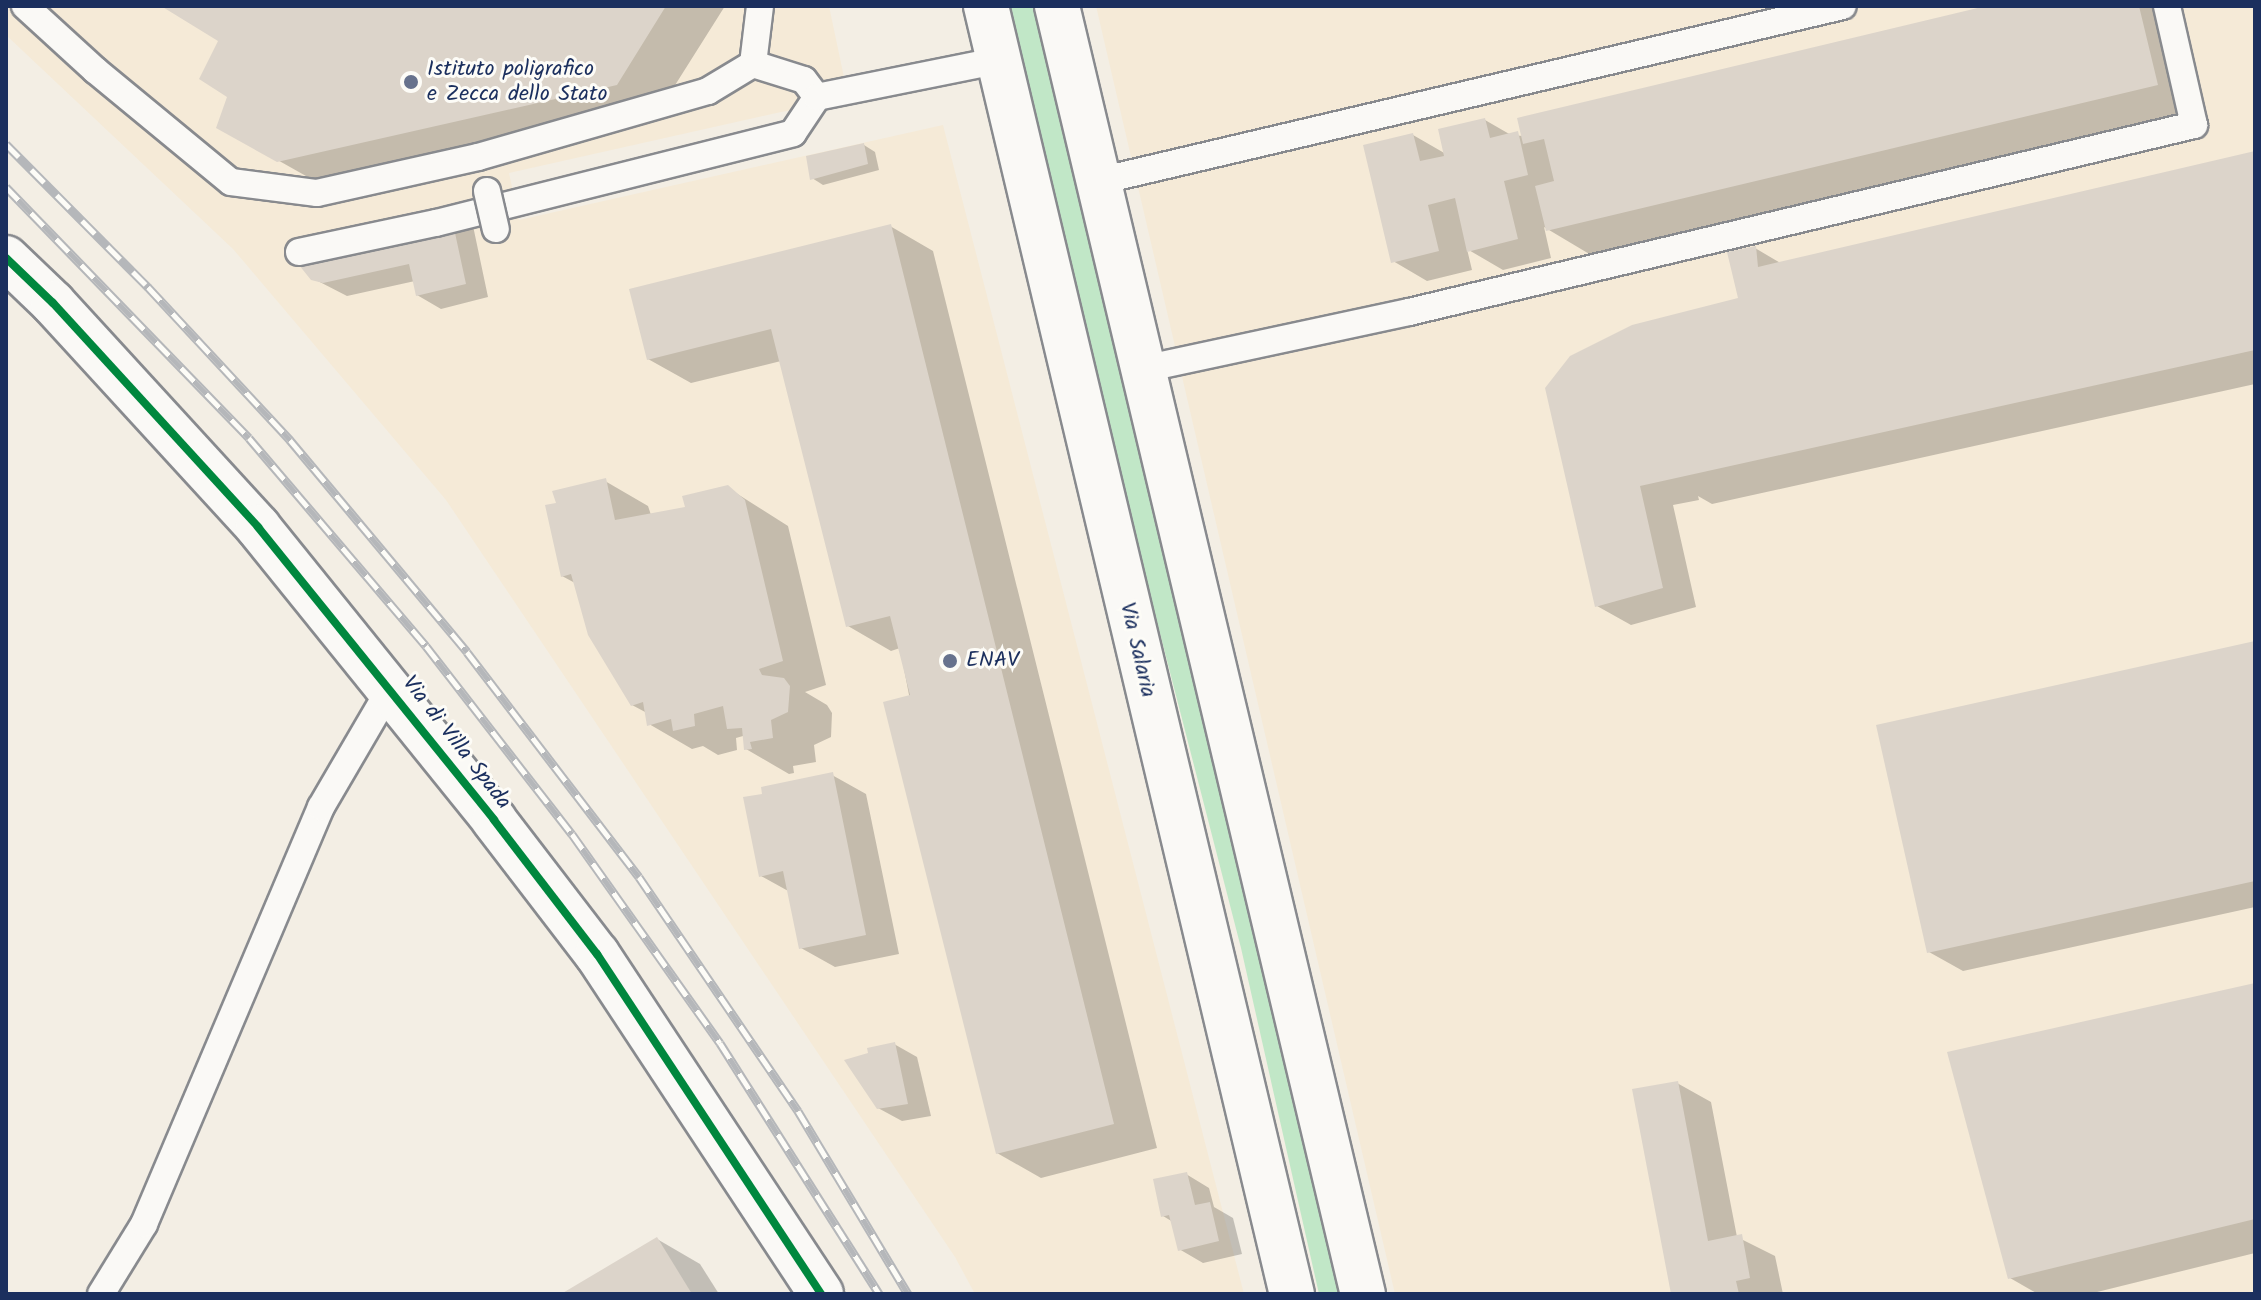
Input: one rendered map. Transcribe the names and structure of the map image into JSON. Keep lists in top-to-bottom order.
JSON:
{
  "streets": {
    "main road": ["Via Salaria", "Via di Villa Spada"]
  },
  "places": ["Istituto poligrafico e Zecca dello Stato", "ENAV"]
}
